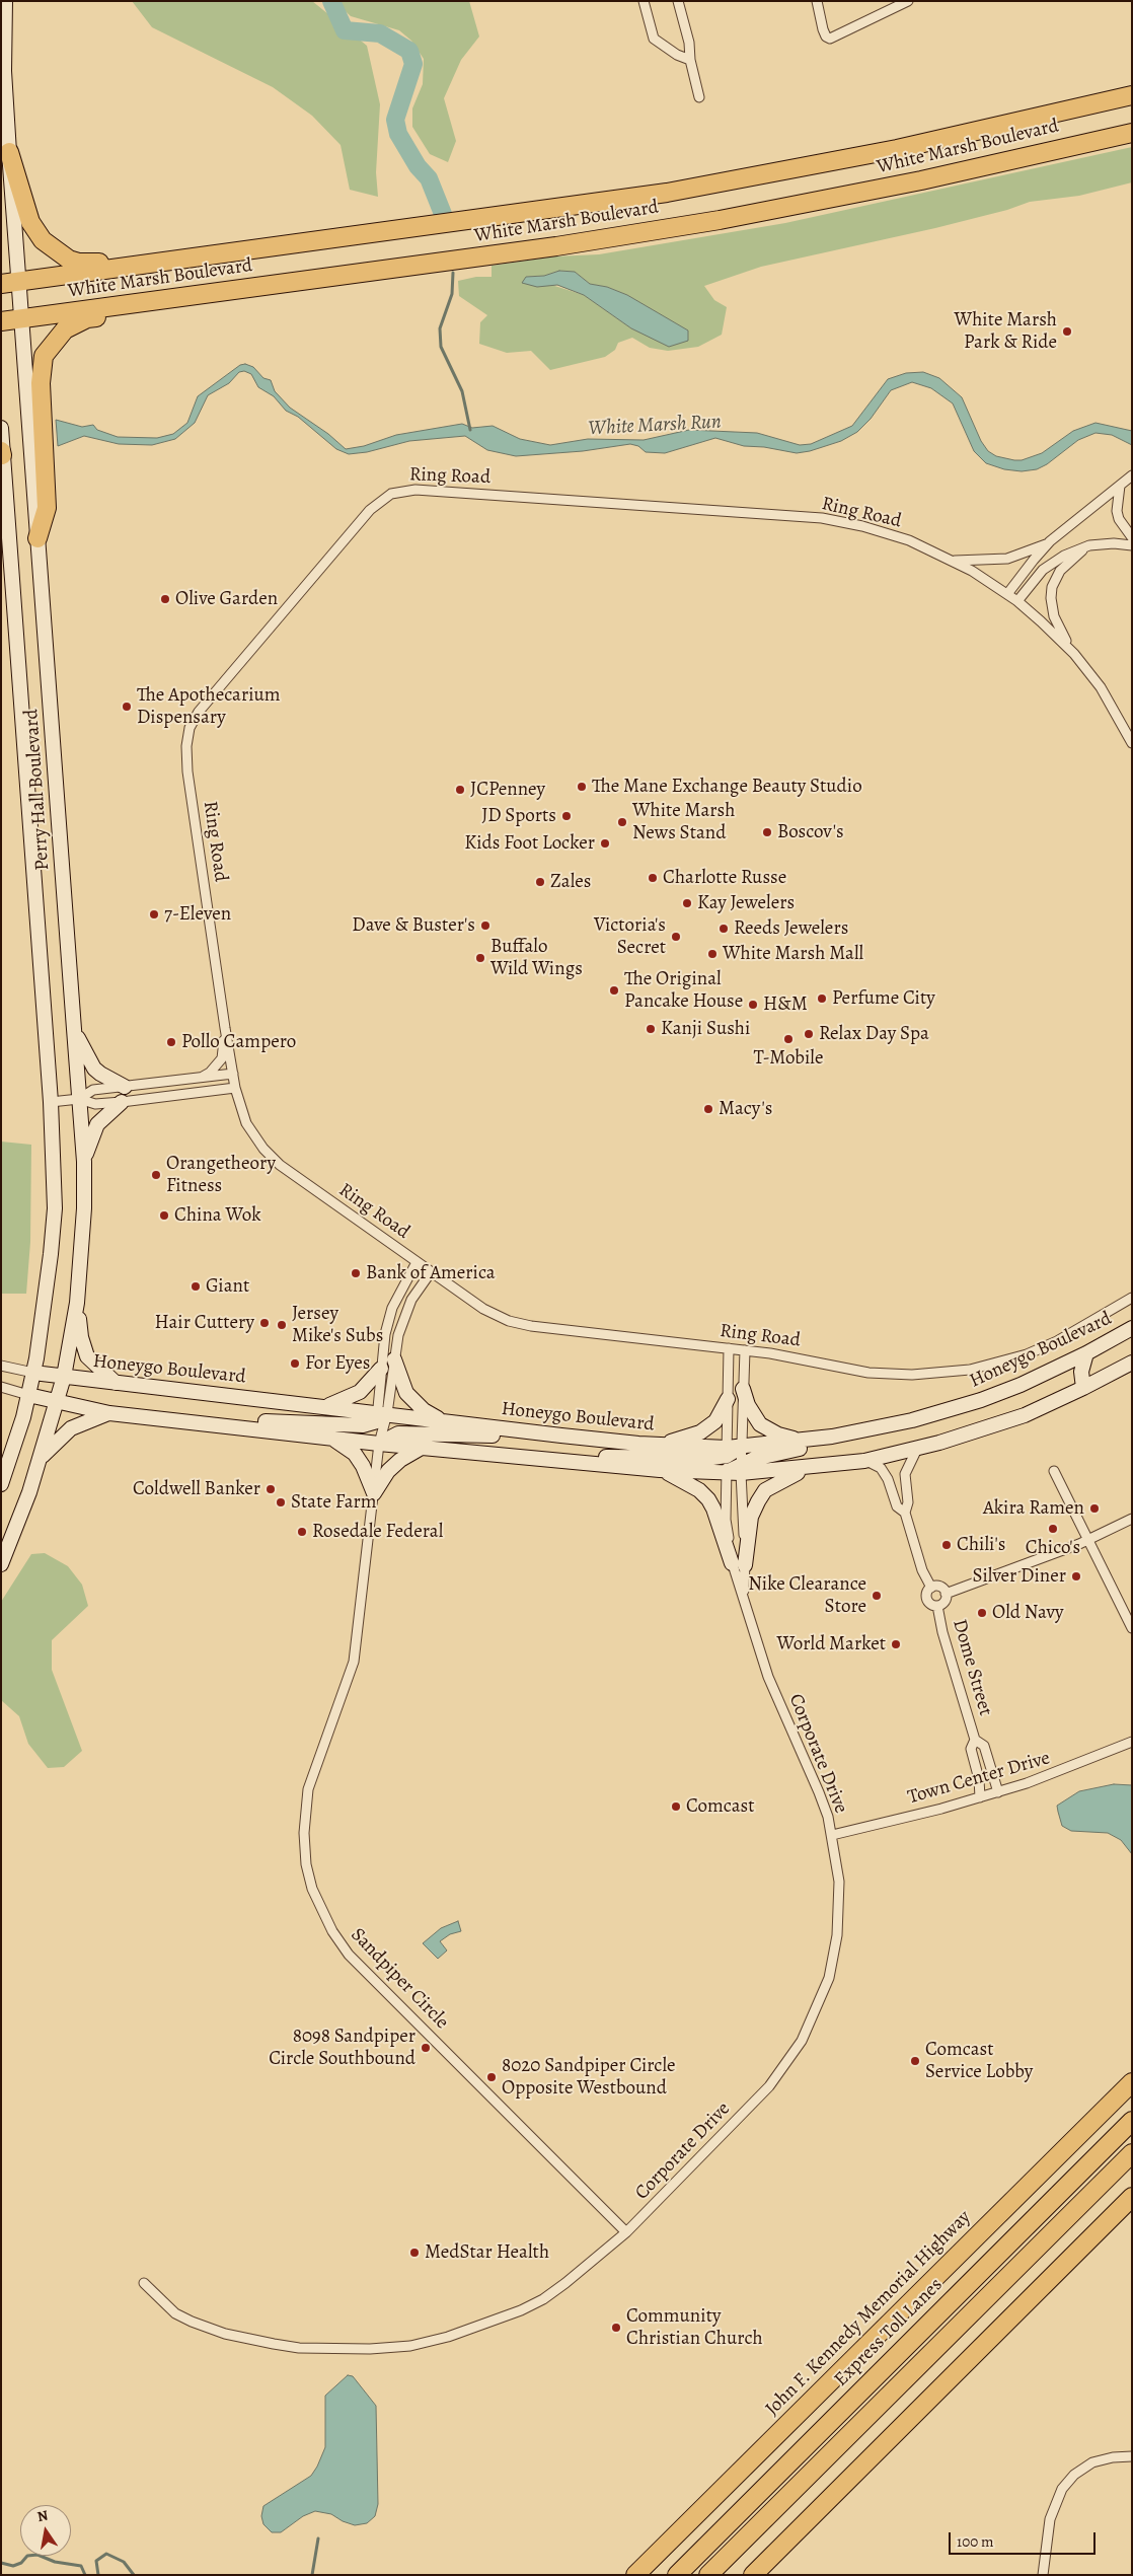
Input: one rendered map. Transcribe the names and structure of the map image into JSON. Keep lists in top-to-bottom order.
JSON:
{
  "streets": {
    "highway": ["White Marsh Boulevard", "John F. Kennedy Memorial Highway", "Express Toll Lanes"],
    "main road": ["Perry Hall Boulevard", "Honeygo Boulevard"],
    "street": [
      "Ring Road",
      "Dome Street",
      "Corporate Drive",
      "Town Center Drive",
      "Sandpiper Circle"
    ]
  },
  "crossings": [
    ["White Marsh Boulevard", "Perry Hall Boulevard"],
    ["Perry Hall Boulevard", "Honeygo Boulevard"],
    ["Honeygo Boulevard", "Corporate Drive"],
    ["Honeygo Boulevard", "Sandpiper Circle"],
    ["Dome Street", "Town Center Drive"],
    ["Corporate Drive", "Town Center Drive"],
    ["Corporate Drive", "Sandpiper Circle"]
  ],
  "water": ["White Marsh Run"],
  "places": [
    "White Marsh Park & Ride",
    "Olive Garden",
    "The Apothecarium Dispensary",
    "The Mane Exchange Beauty Studio",
    "JCPenney",
    "JD Sports",
    "White Marsh News Stand",
    "Boscov's",
    "Kids Foot Locker",
    "Charlotte Russe",
    "Zales",
    "Kay Jewelers",
    "7-Eleven",
    "Dave & Buster's",
    "Reeds Jewelers",
    "Victoria's Secret",
    "White Marsh Mall",
    "Buffalo Wild Wings",
    "The Original Pancake House",
    "Perfume City",
    "H&M",
    "Kanji Sushi",
    "Relax Day Spa",
    "T-Mobile",
    "Pollo Campero",
    "Macy's",
    "Orangetheory Fitness",
    "China Wok",
    "Bank of America",
    "Giant",
    "Hair Cuttery",
    "Jersey Mike's Subs",
    "For Eyes",
    "Coldwell Banker",
    "State Farm",
    "Akira Ramen",
    "Chico's",
    "Rosedale Federal",
    "Chili's",
    "Silver Diner",
    "Nike Clearance Store",
    "Old Navy",
    "World Market",
    "Comcast",
    "8098 Sandpiper Circle Southbound",
    "Comcast Service Lobby",
    "8020 Sandpiper Circle Opposite Westbound",
    "MedStar Health",
    "Community Christian Church"
  ],
  "scale_bar": "100 m",
  "north": "top"
}
